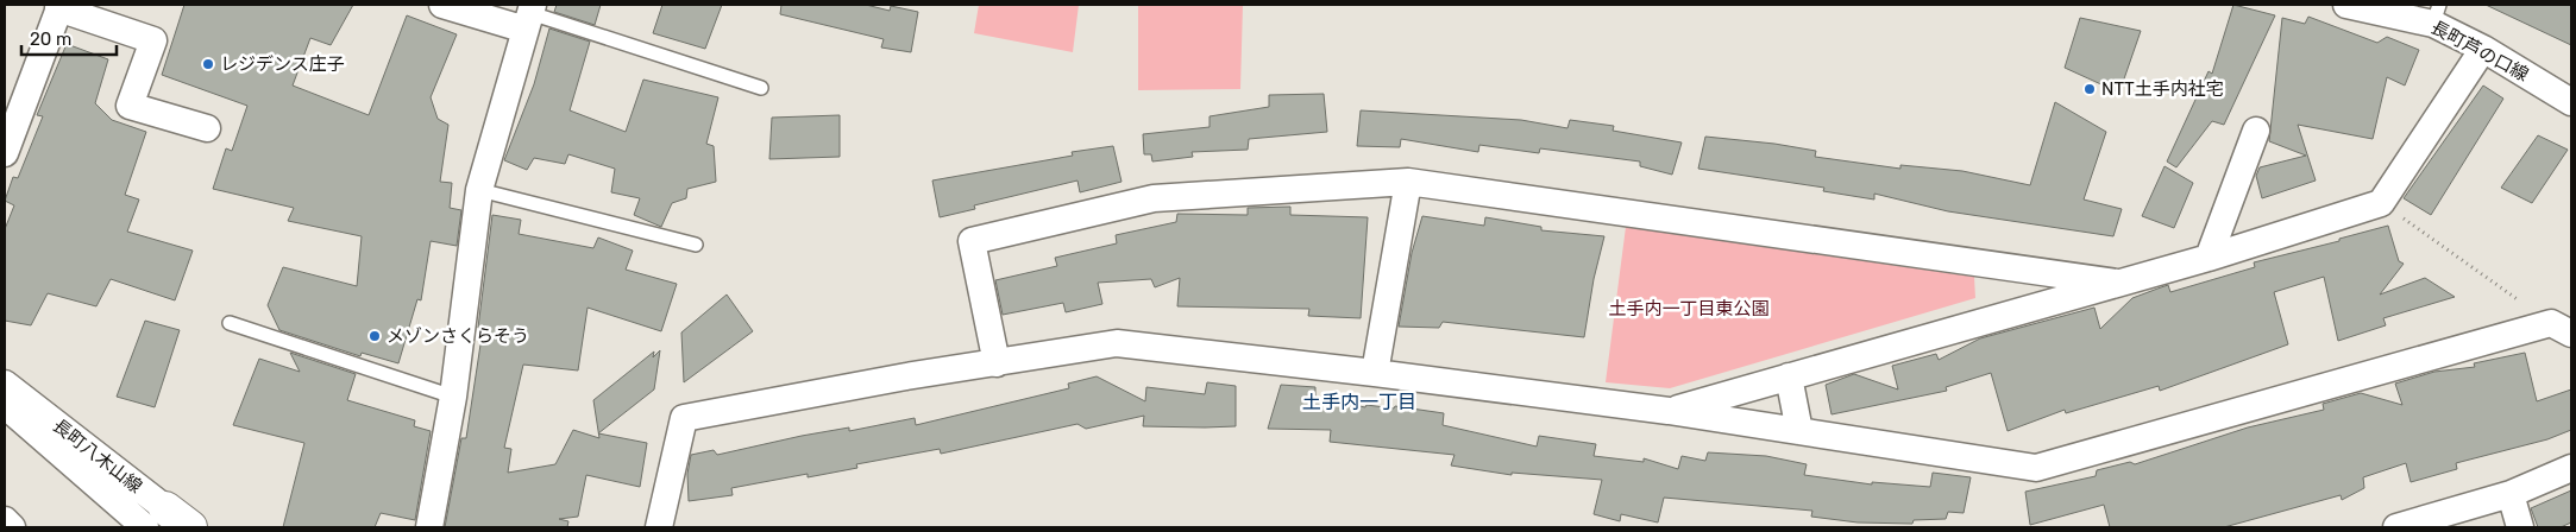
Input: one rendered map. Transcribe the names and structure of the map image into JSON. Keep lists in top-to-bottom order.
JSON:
{
  "streets": {
    "street": ["長町芦の口線", "長町八木山線"]
  },
  "districts": ["土手内一丁目"],
  "parks": ["土手内一丁目東公園"],
  "places": ["レジデンス庄子", "NTT土手内社宅", "メゾンさくらそう"],
  "scale_bar": "20 m"
}
